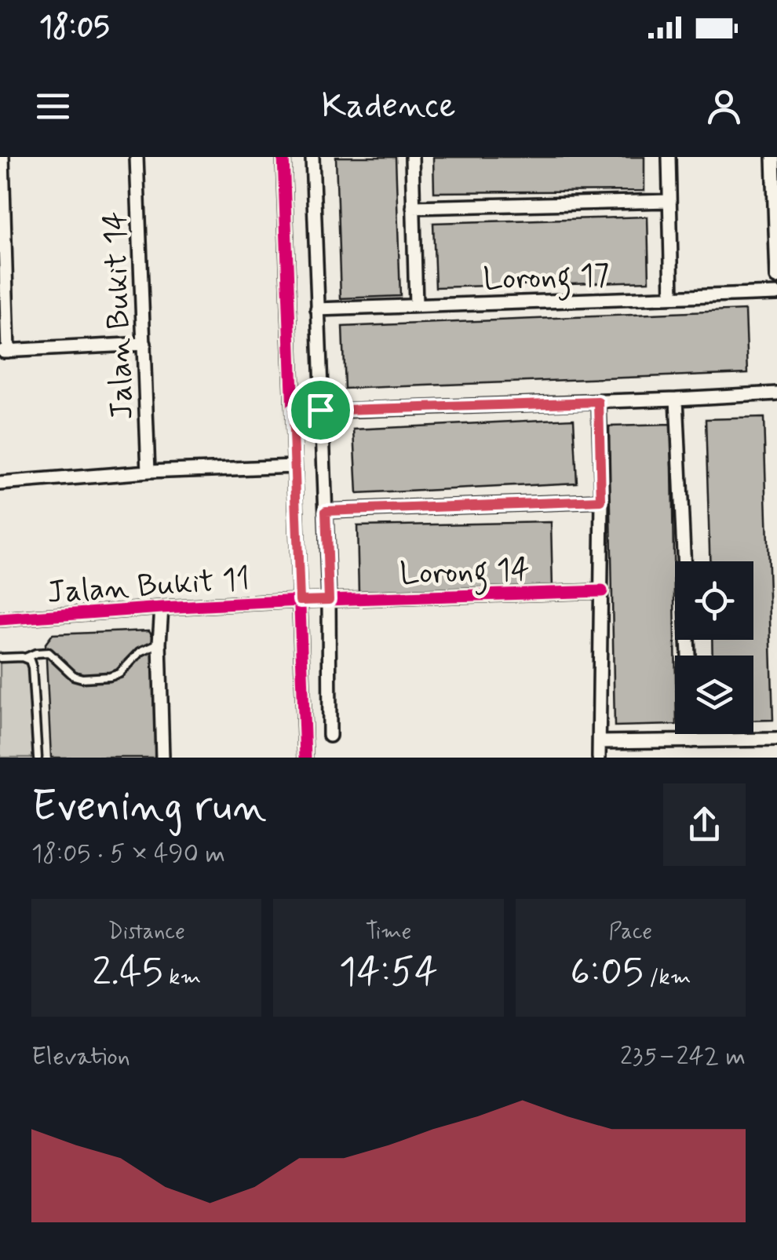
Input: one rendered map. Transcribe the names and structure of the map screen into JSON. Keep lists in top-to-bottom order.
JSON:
{
  "streets": {
    "street": [
      "Lorong 17",
      "Jalan Bukit 14",
      "Lorong 14",
      "Jalan Bukit 11"
    ]
  },
  "crossings": [
    ["Lorong 14", "Jalan Bukit 11"]
  ],
  "page": {
    "status": "18:05",
    "header": "Kadence",
    "heading": ["Evening run", "18:05 · 5 × 490 m"],
    "stats": [
      ["Distance", "2.45 km"],
      ["Time", "14:54"],
      ["Pace", "6:05 /km"]
    ],
    "chart": ["Elevation", "235–242 m"]
  }
}
